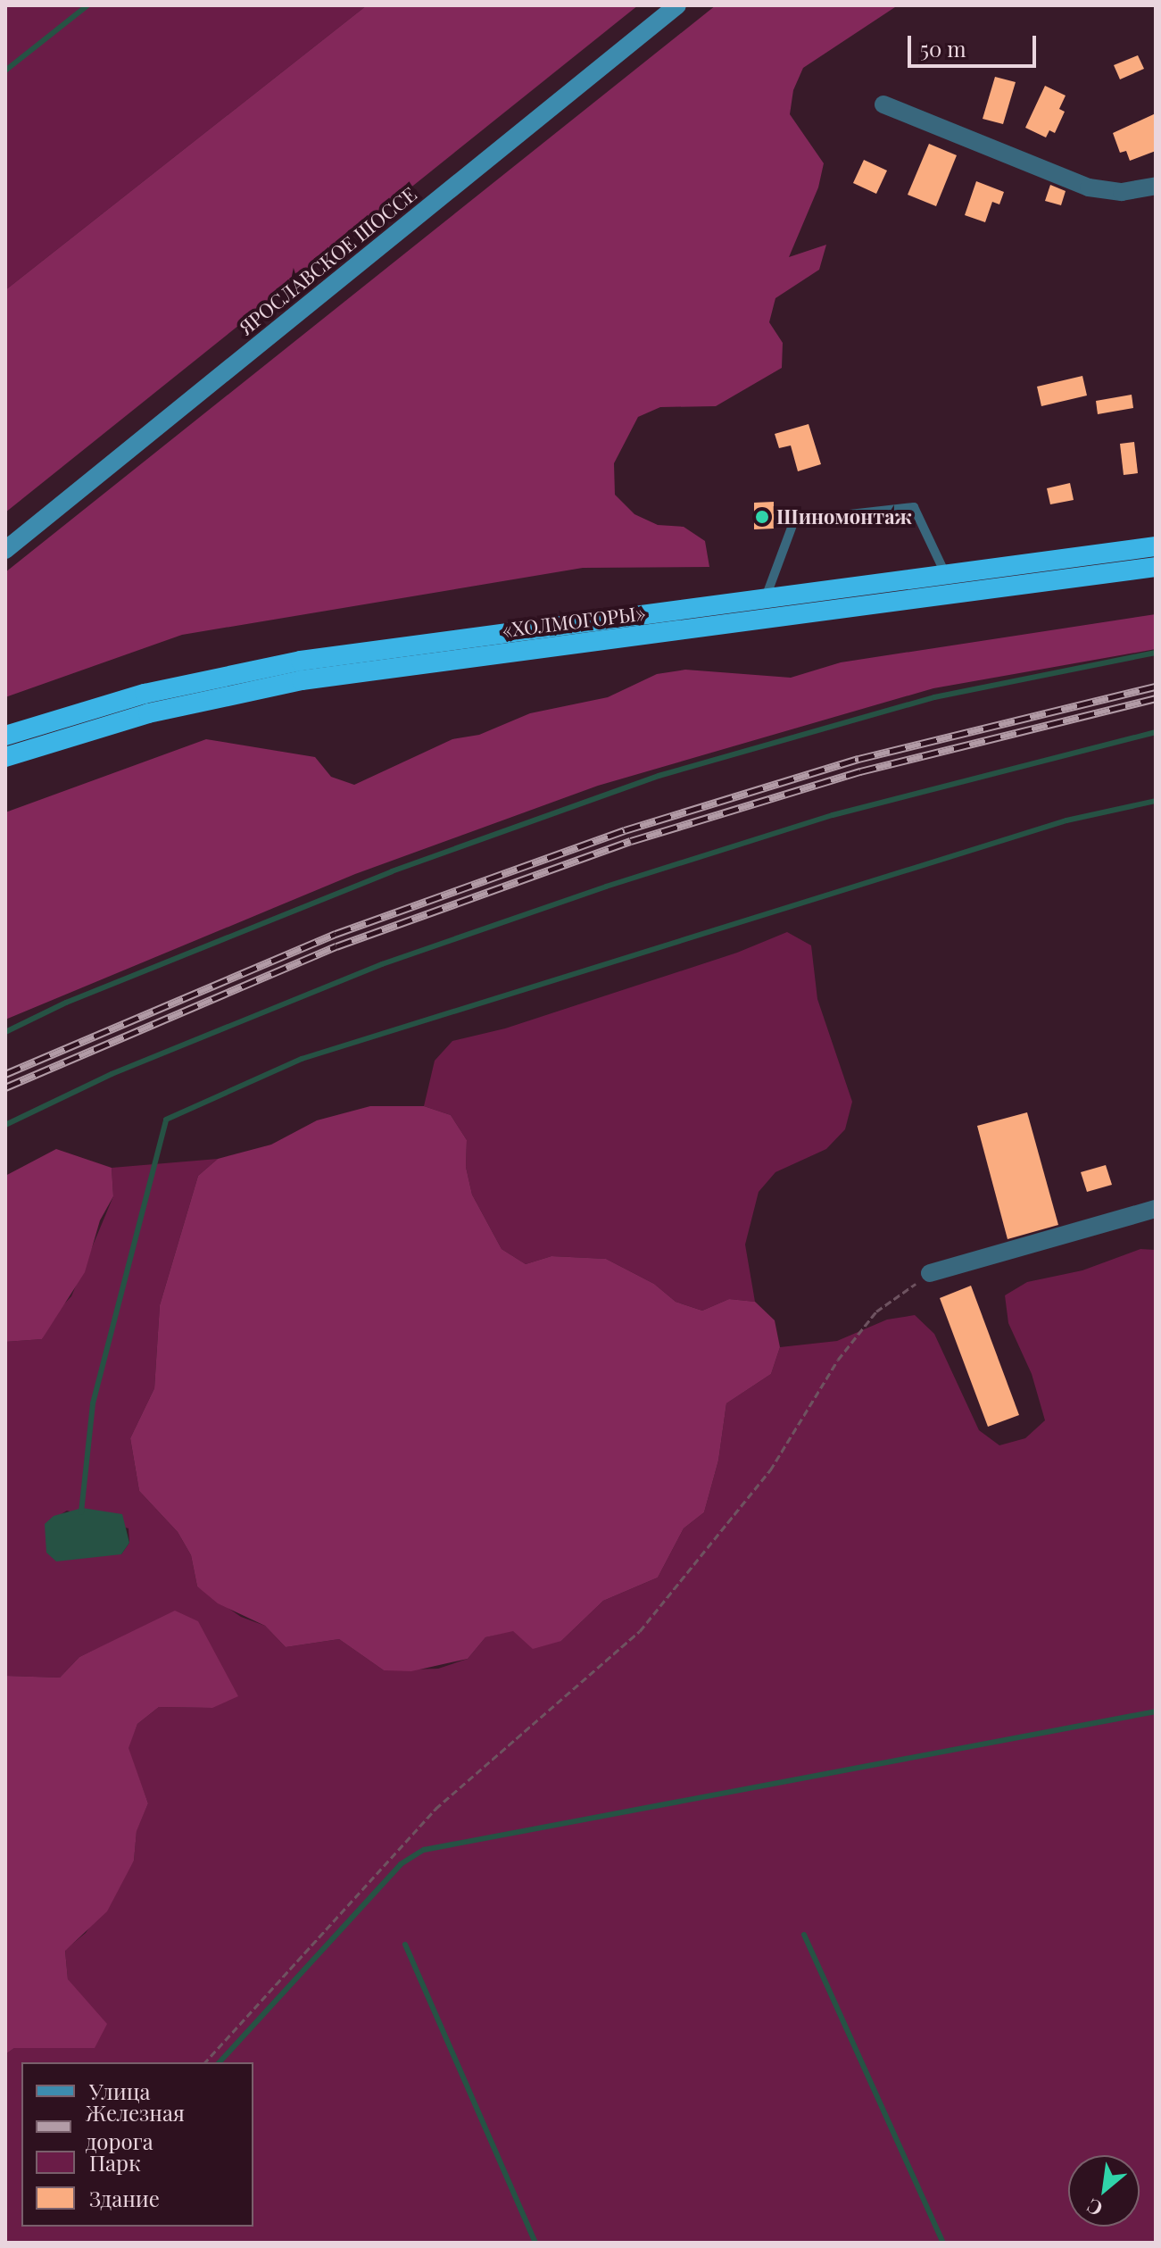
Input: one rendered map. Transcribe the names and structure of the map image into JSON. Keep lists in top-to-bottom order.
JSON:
{
  "streets": {
    "highway": ["«ХОЛМОГОРЫ»"],
    "main road": ["ЯРОСЛАВСКОЕ ШОССЕ"]
  },
  "places": ["Шиномонтаж"],
  "legend": [
    "Улица",
    "Железная дорога",
    "Парк",
    "Здание"
  ],
  "scale_bar": "50 m",
  "north": "bottom left"
}
